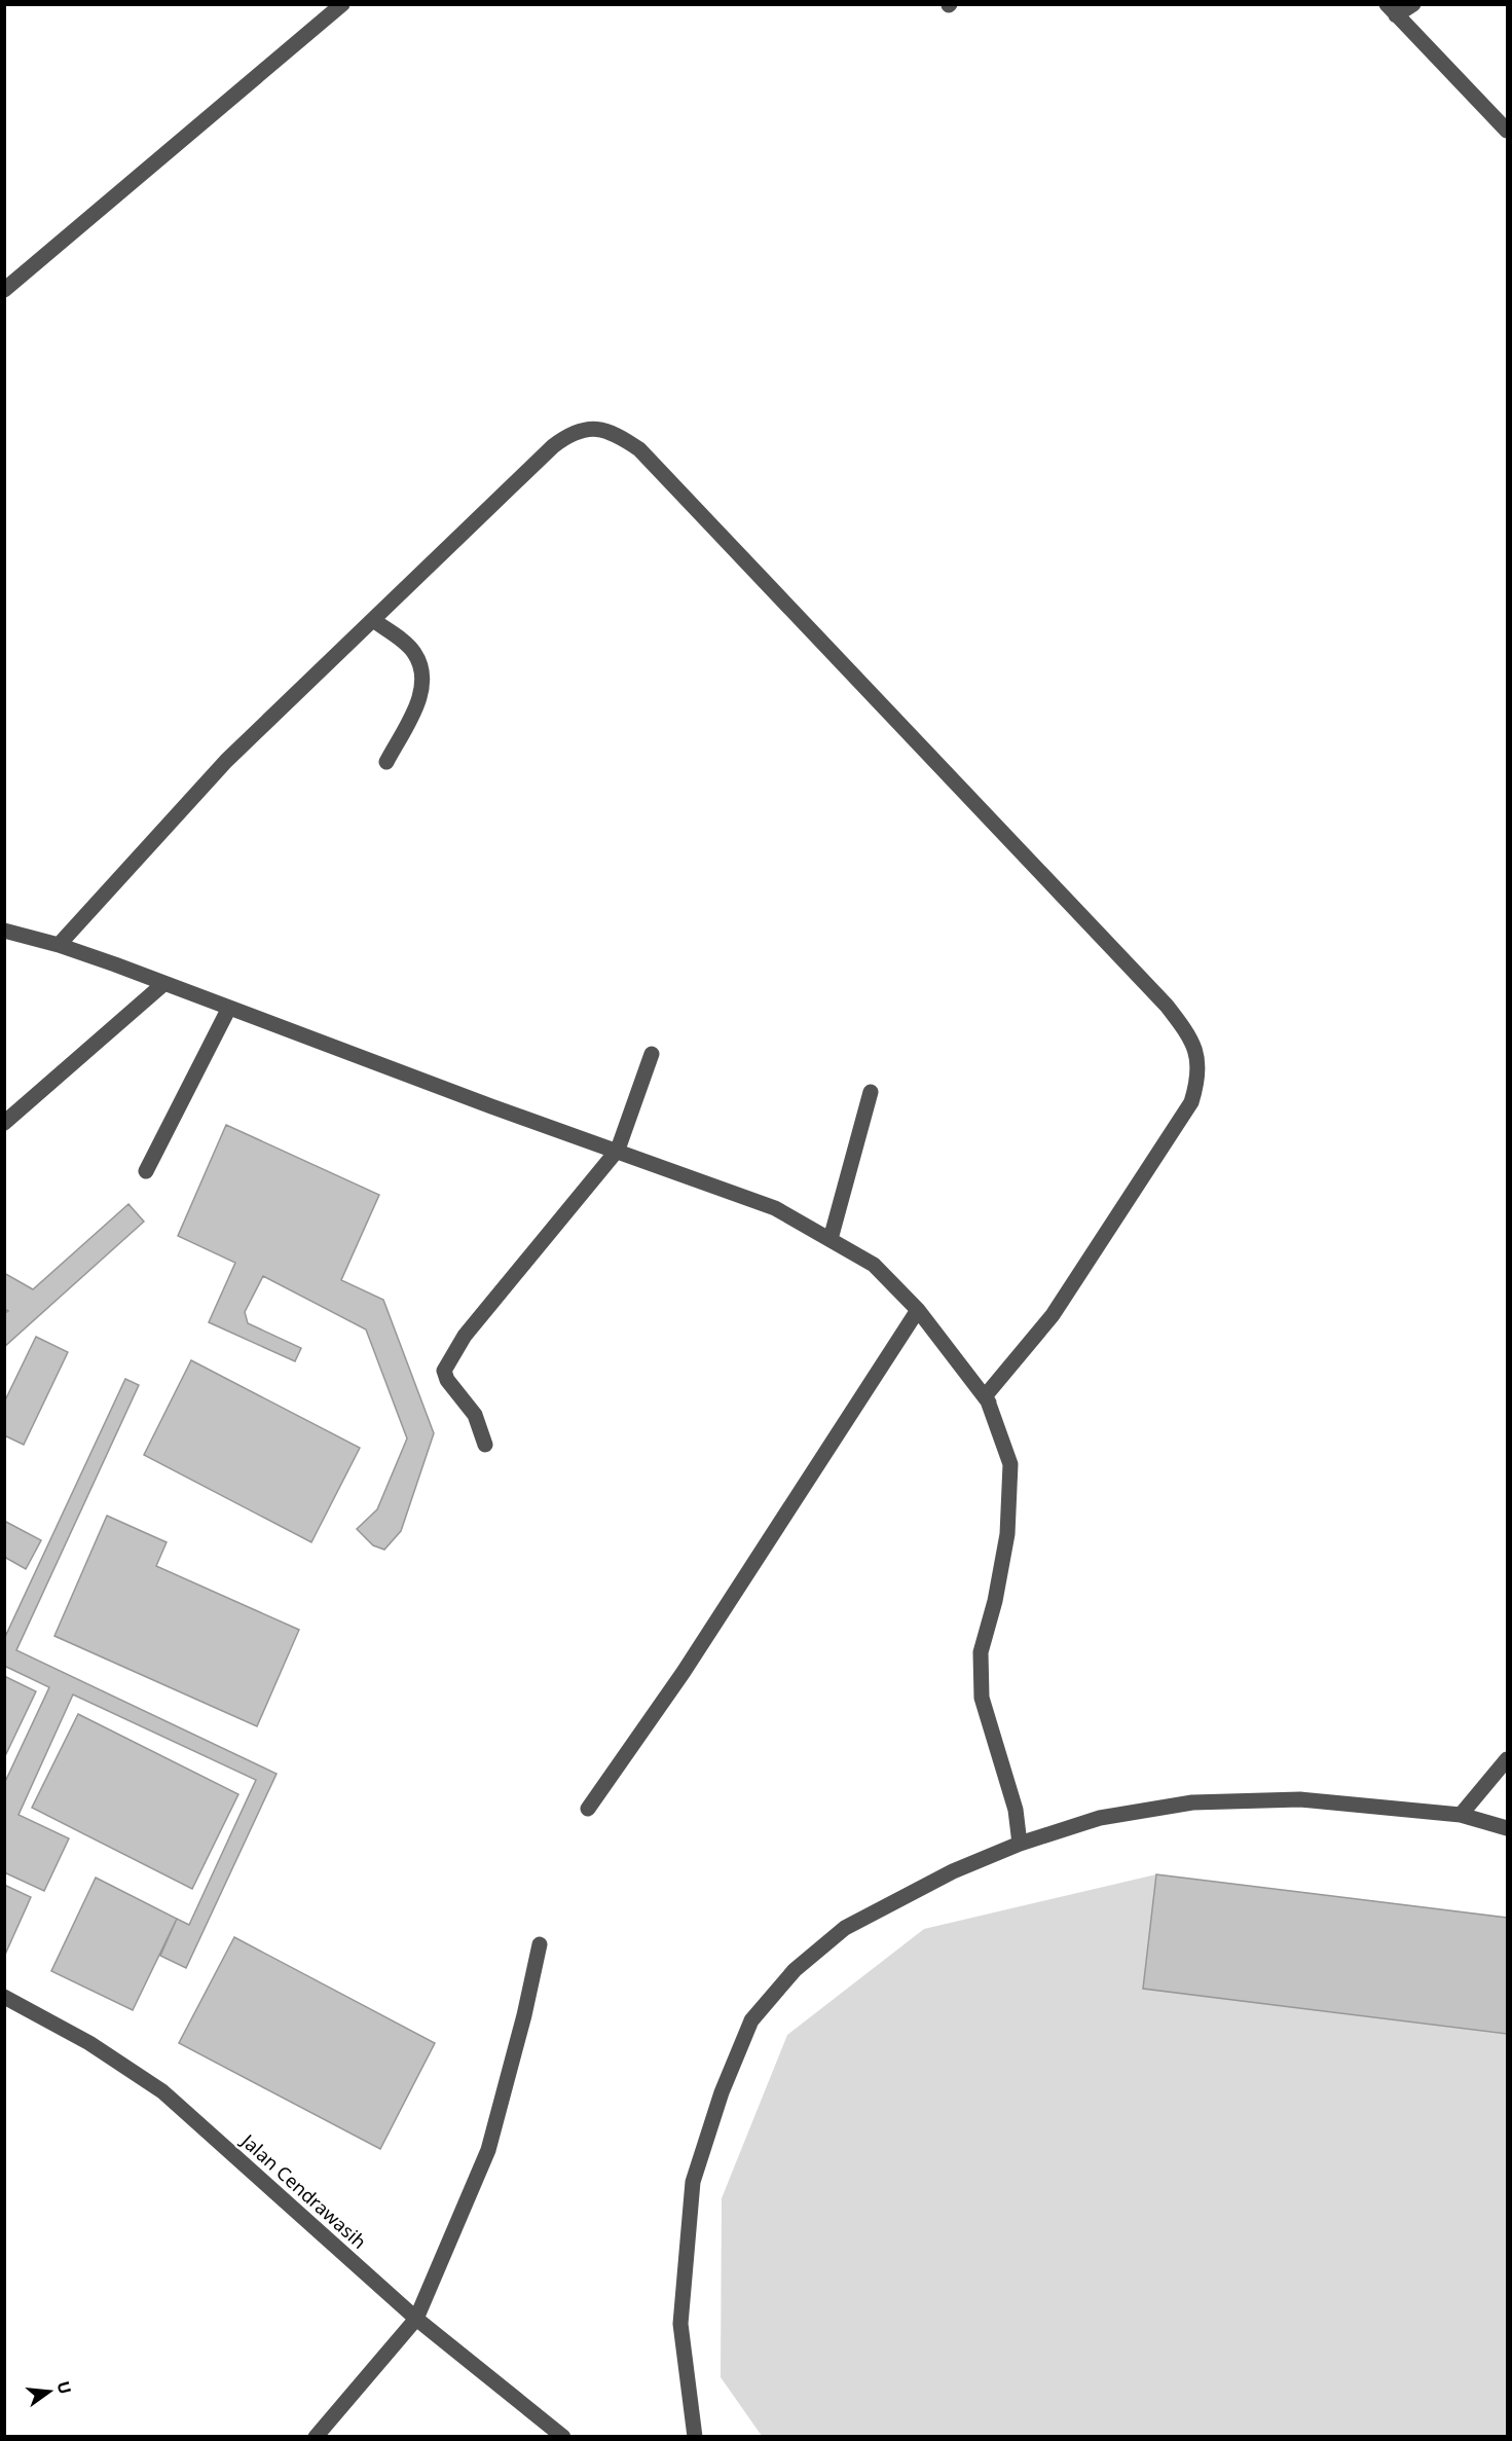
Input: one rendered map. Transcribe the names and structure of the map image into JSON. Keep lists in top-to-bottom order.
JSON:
{
  "streets": {
    "street": ["Jalan Cendrawasih"]
  },
  "north": "right"
}
